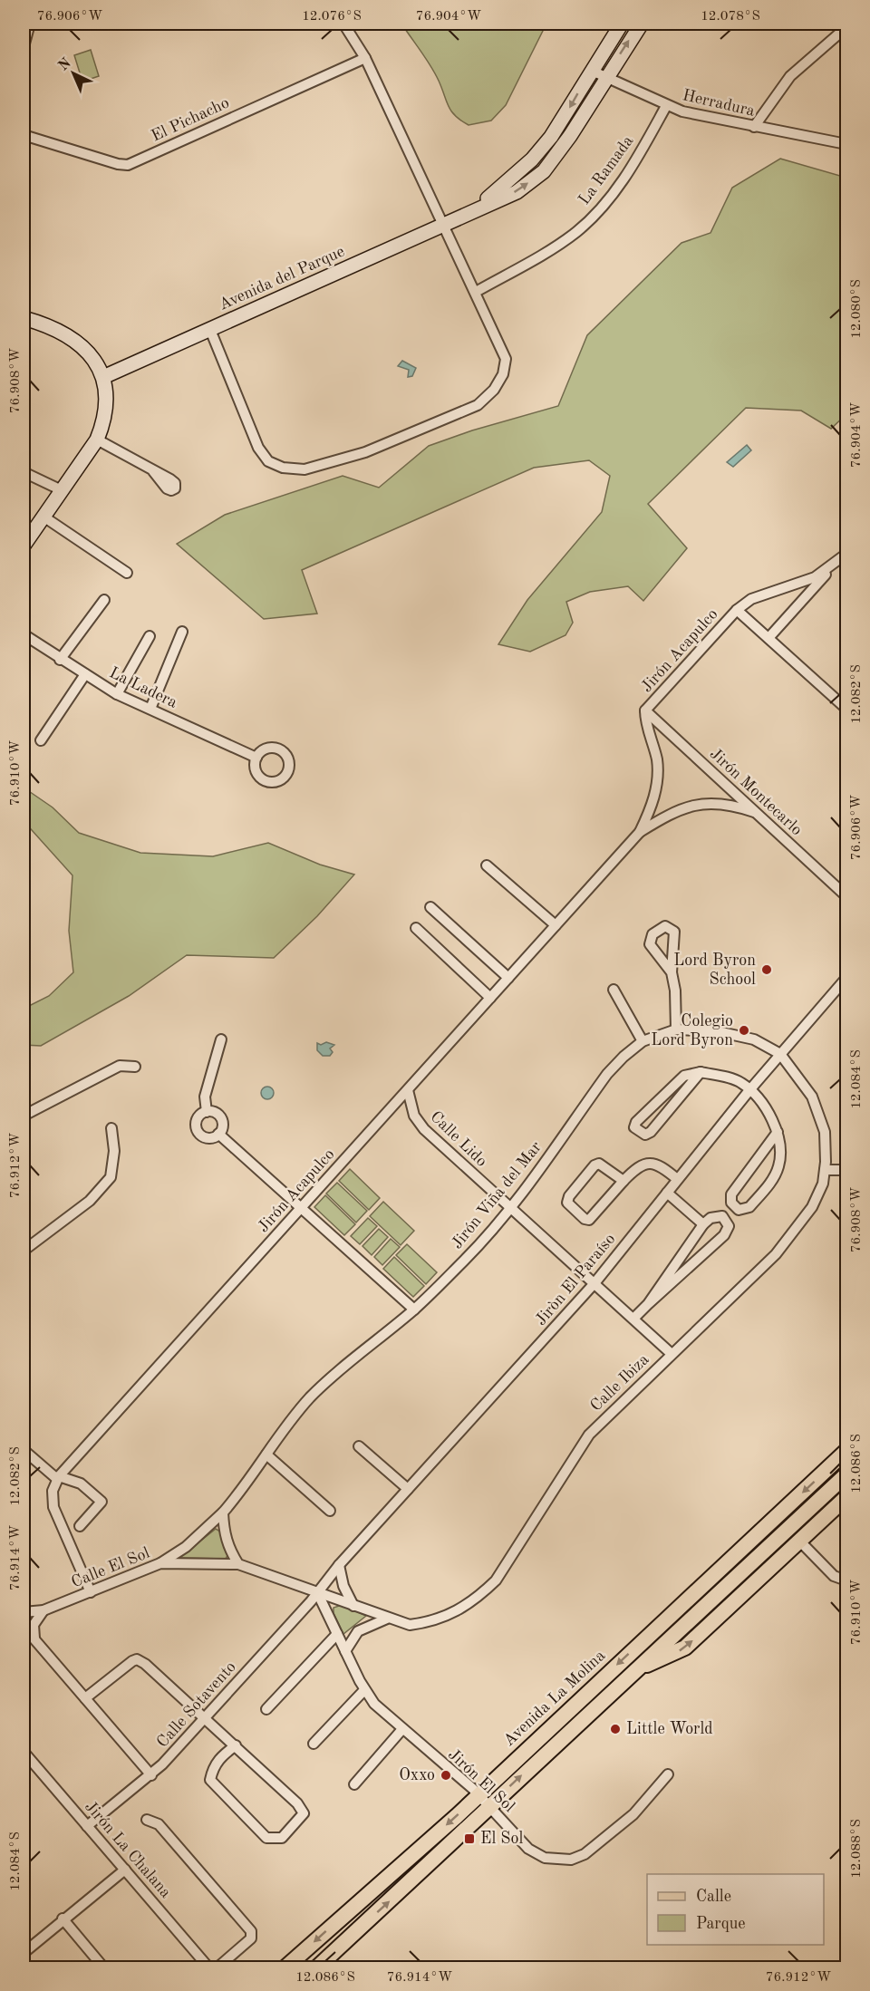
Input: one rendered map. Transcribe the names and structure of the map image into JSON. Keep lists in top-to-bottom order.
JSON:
{
  "streets": {
    "main road": ["Avenida La Molina"],
    "street": [
      "Herradura",
      "El Pichacho",
      "La Ramada",
      "Avenida del Parque",
      "Jirón Acapulco",
      "La Ladera",
      "Jirón Montecarlo",
      "Calle Lido",
      "Jirón Viña del Mar",
      "Jiròn El Paraíso",
      "Calle Ibiza",
      "Calle El Sol",
      "Calle Sotavento",
      "Jirón El Sol",
      "Jirón La Chalana"
    ]
  },
  "crossings": [
    ["Herradura", "La Ramada"],
    ["Herradura", "Avenida del Parque"],
    ["Jirón Acapulco", "Jirón Montecarlo"],
    ["Jirón Acapulco", "Calle Lido"],
    ["Calle Lido", "Jirón Viña del Mar"],
    ["Calle Lido", "Jiròn El Paraíso"],
    ["Calle Lido", "Calle Ibiza"],
    ["Jirón Viña del Mar", "Jiròn El Paraíso"],
    ["Jirón Viña del Mar", "Calle Ibiza"],
    ["Jirón Viña del Mar", "Calle El Sol"],
    ["Jiròn El Paraíso", "Calle Ibiza"],
    ["Jiròn El Paraíso", "Calle El Sol"],
    ["Jiròn El Paraíso", "Calle Sotavento"],
    ["Jiròn El Paraíso", "Jirón El Sol"],
    ["Calle Ibiza", "Calle El Sol"],
    ["Calle Ibiza", "Calle Sotavento"],
    ["Calle Ibiza", "Jirón El Sol"],
    ["Calle El Sol", "Calle Sotavento"],
    ["Calle El Sol", "Jirón El Sol"],
    ["Avenida La Molina", "Jirón El Sol"],
    ["Calle Sotavento", "Jirón El Sol"],
    ["Calle Sotavento", "Jirón La Chalana"]
  ],
  "places": {
    "other": [
      "Lord Byron School",
      "Colegio Lord Byron",
      "Little World",
      "Oxxo"
    ],
    "transit": ["El Sol"]
  },
  "legend": ["Calle", "Parque"],
  "north": "top left",
  "coordinates": [
    "76.906°W",
    "12.076°S",
    "76.904°W",
    "12.078°S",
    "12.080°S",
    "76.908°W",
    "12.082°S",
    "76.910°W",
    "12.084°S",
    "76.912°W",
    "12.086°S",
    "76.914°W",
    "12.088°S"
  ]
}
